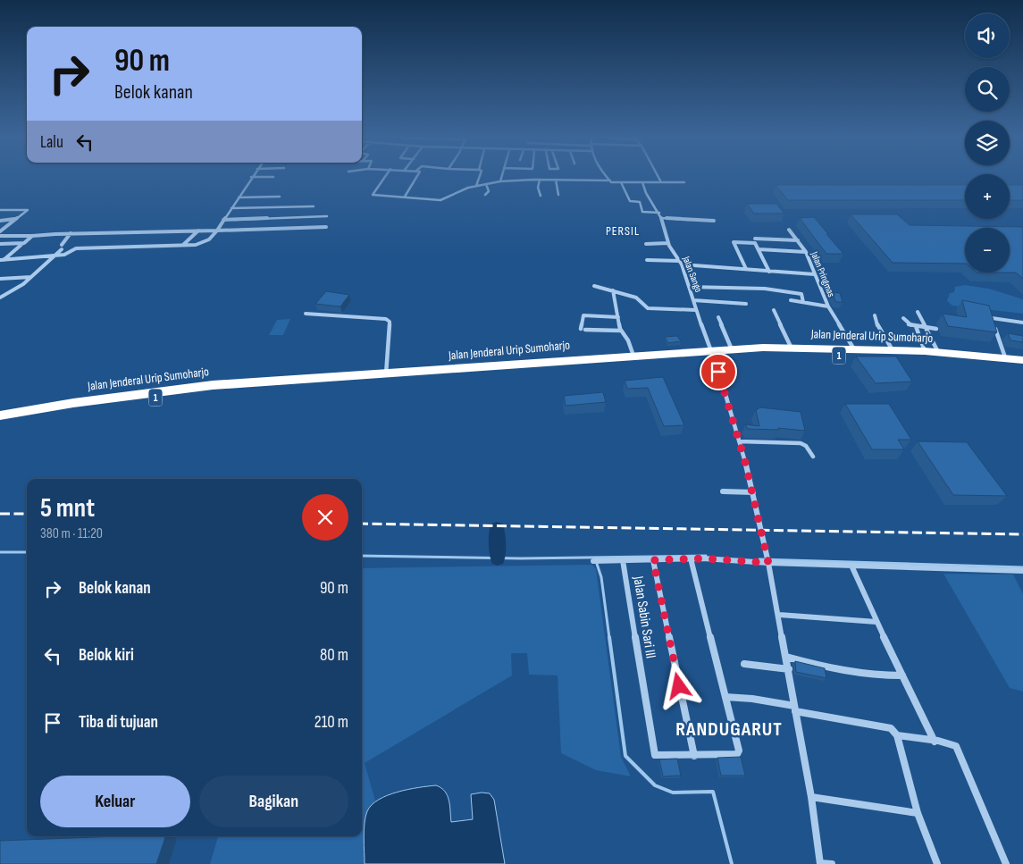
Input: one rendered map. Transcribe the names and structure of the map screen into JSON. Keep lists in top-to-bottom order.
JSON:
{
  "streets": {
    "highway": ["Jalan Jenderal Urip Sumoharjo", "1"],
    "street": ["Jalan Sango", "Jalan Pringmas", "Jalan Sabin Sari III"]
  },
  "crossings": [
    ["Jalan Sango", "Jalan Jenderal Urip Sumoharjo"],
    ["Jalan Pringmas", "Jalan Jenderal Urip Sumoharjo"]
  ],
  "districts": ["PERSIL", "RANDUGARUT"],
  "page": {
    "map_buttons": ["+", "−"],
    "turn": ["90 m", "Belok kanan"],
    "then": "Lalu",
    "heading": ["5 mnt", "380 m · 11:20"],
    "list": [
      {
        "name": "Belok kanan",
        "value": "90 m"
      },
      {
        "name": "Belok kiri",
        "value": "80 m"
      },
      {
        "name": "Tiba di tujuan",
        "value": "210 m"
      }
    ],
    "buttons": ["Keluar", "Bagikan"]
  }
}
